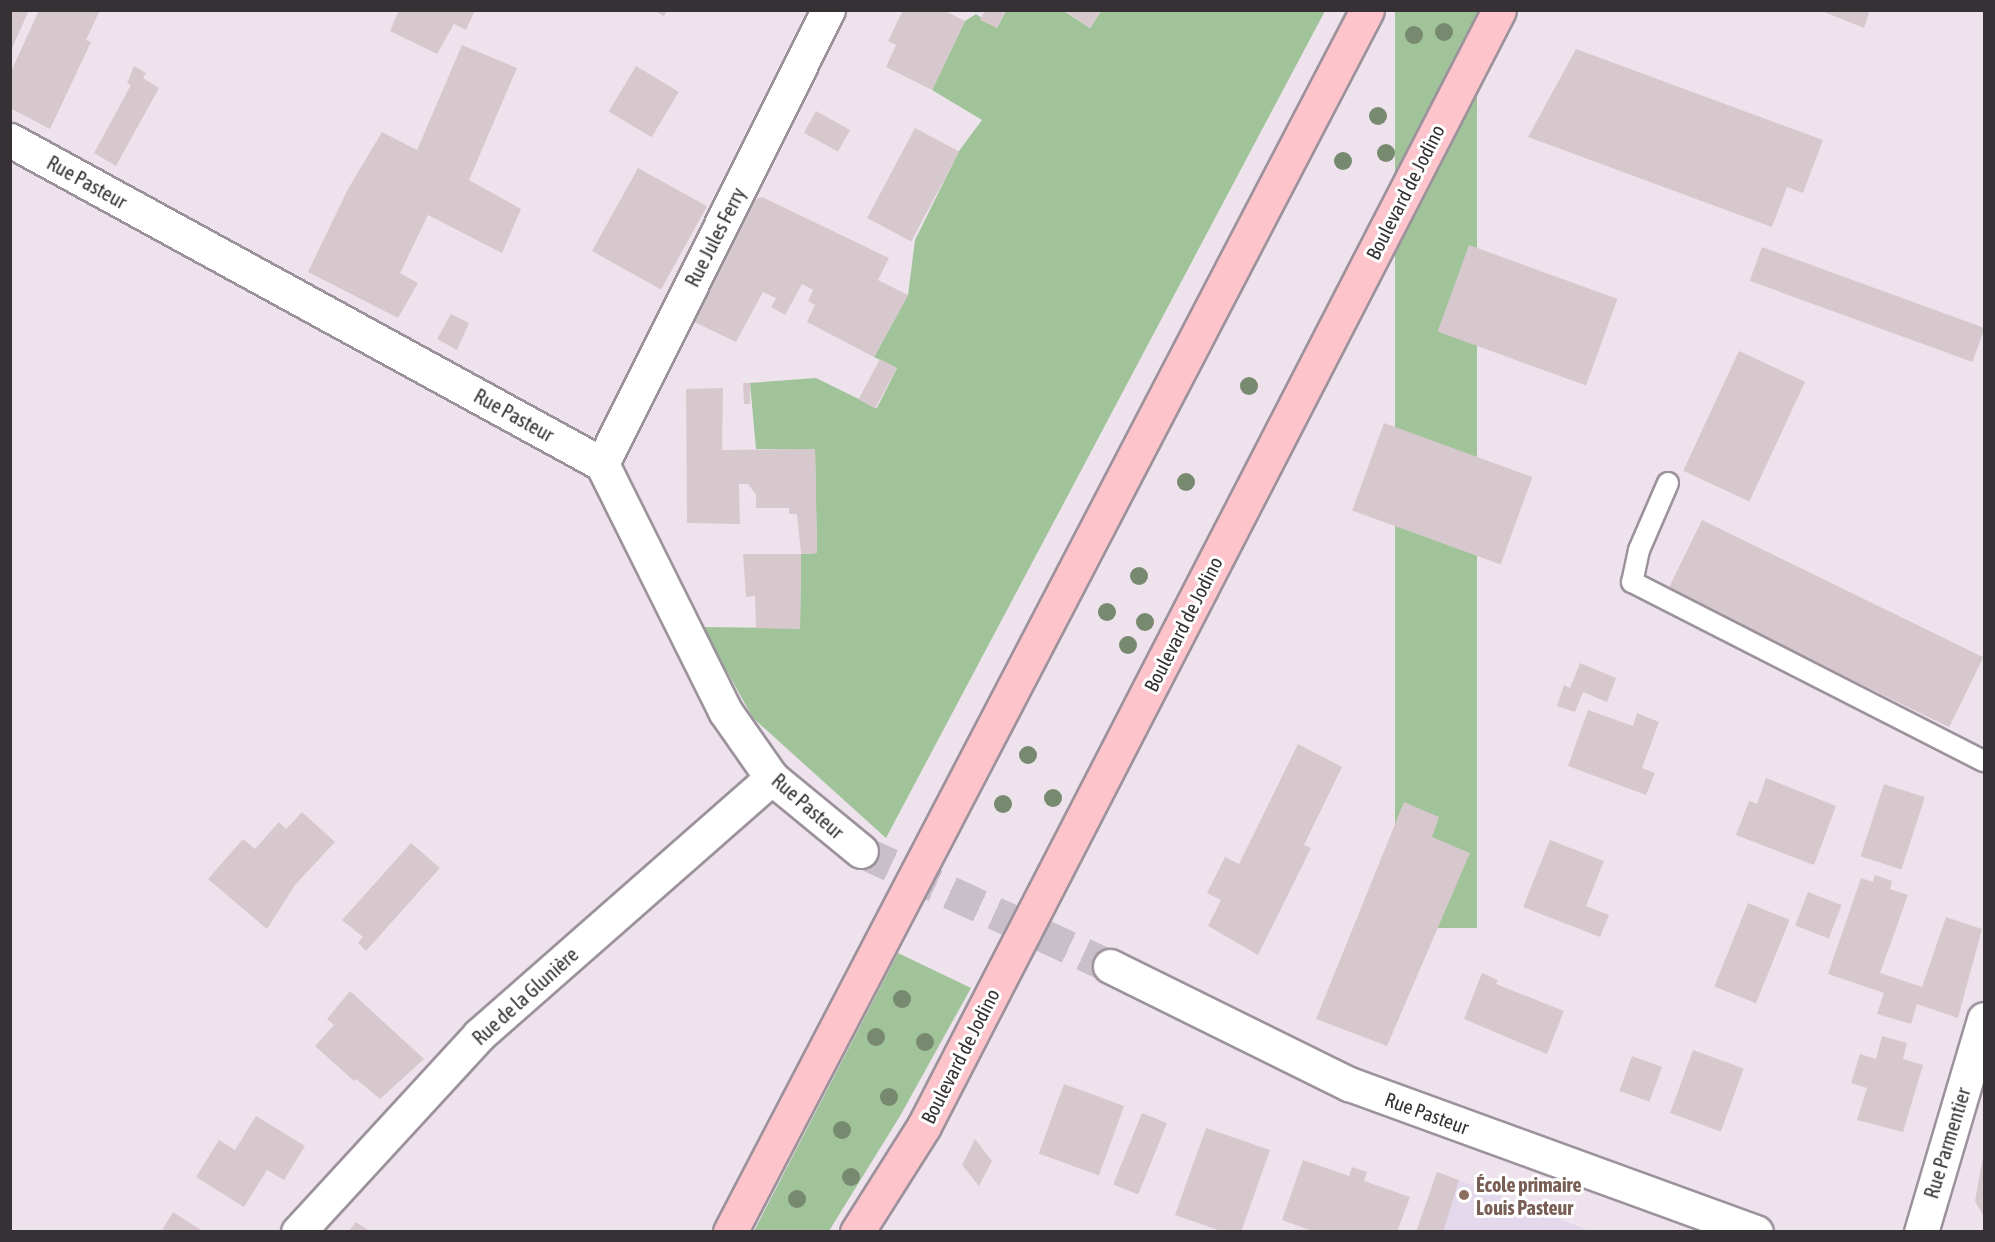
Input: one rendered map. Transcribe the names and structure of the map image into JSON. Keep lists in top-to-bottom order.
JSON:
{
  "streets": {
    "main road": ["Boulevard de Jodino"],
    "street": [
      "Rue Pasteur",
      "Rue Jules Ferry",
      "Rue de la Glunière",
      "Rue Parmentier"
    ]
  },
  "crossings": [
    ["Rue Pasteur", "Rue Jules Ferry"],
    ["Rue Pasteur", "Rue de la Glunière"]
  ],
  "places": ["École primaire Louis Pasteur"]
}
